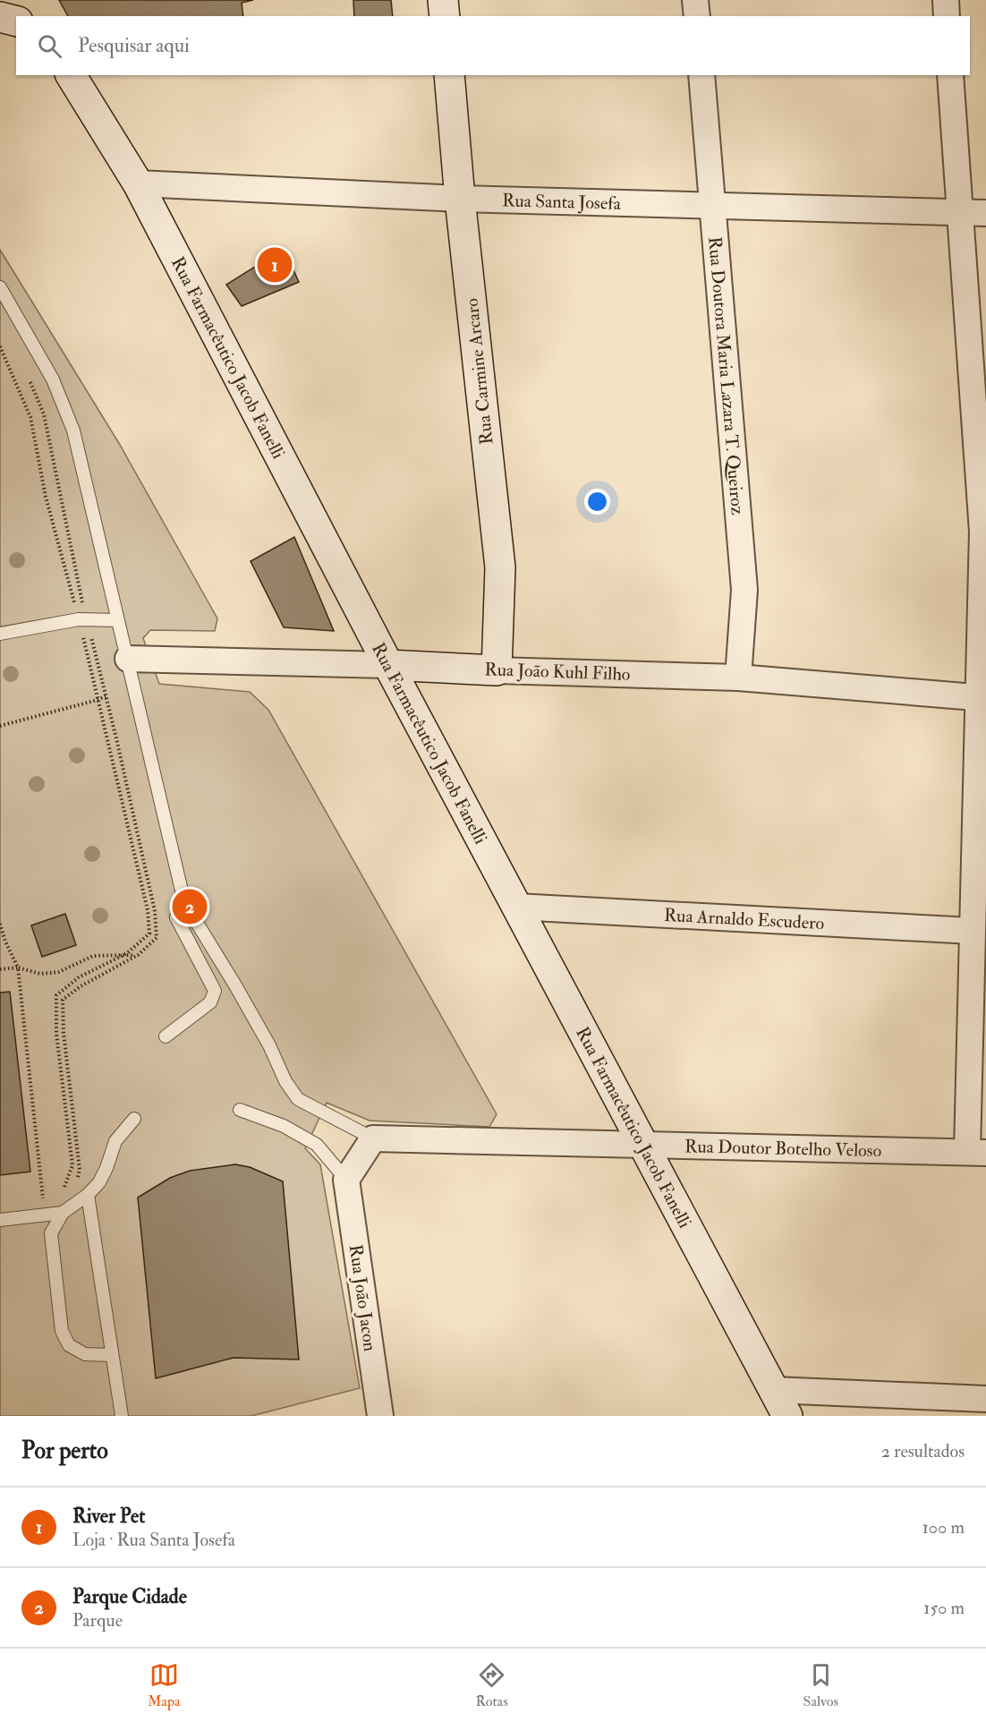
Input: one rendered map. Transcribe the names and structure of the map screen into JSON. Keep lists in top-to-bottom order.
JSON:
{
  "streets": {
    "main road": ["Rua Farmacêutico Jacob Fanelli", "Rua Carmine Arcaro", "Rua João Kuhl Filho"],
    "street": [
      "Rua Santa Josefa",
      "Rua Doutora Maria Lazara T. Queiroz",
      "Rua Arnaldo Escudero",
      "Rua Doutor Botelho Veloso",
      "Rua João Jacon"
    ]
  },
  "crossings": [
    ["Rua Santa Josefa", "Rua Farmacêutico Jacob Fanelli"],
    ["Rua Santa Josefa", "Rua Carmine Arcaro"],
    ["Rua Santa Josefa", "Rua Doutora Maria Lazara T. Queiroz"],
    ["Rua Farmacêutico Jacob Fanelli", "Rua João Kuhl Filho"],
    ["Rua Farmacêutico Jacob Fanelli", "Rua Arnaldo Escudero"],
    ["Rua Farmacêutico Jacob Fanelli", "Rua Doutor Botelho Veloso"],
    ["Rua Carmine Arcaro", "Rua João Kuhl Filho"],
    ["Rua Doutora Maria Lazara T. Queiroz", "Rua João Kuhl Filho"]
  ],
  "page": {
    "search": "Pesquisar aqui",
    "pins": ["1", "2"],
    "heading": ["Por perto", "2 resultados"],
    "list": [
      {
        "mark": "1",
        "name": "River Pet",
        "note": "Loja · Rua Santa Josefa",
        "value": "100 m"
      },
      {
        "mark": "2",
        "name": "Parque Cidade",
        "note": "Parque",
        "value": "150 m"
      }
    ],
    "nav": ["Mapa", "Rotas", "Salvos"]
  }
}
